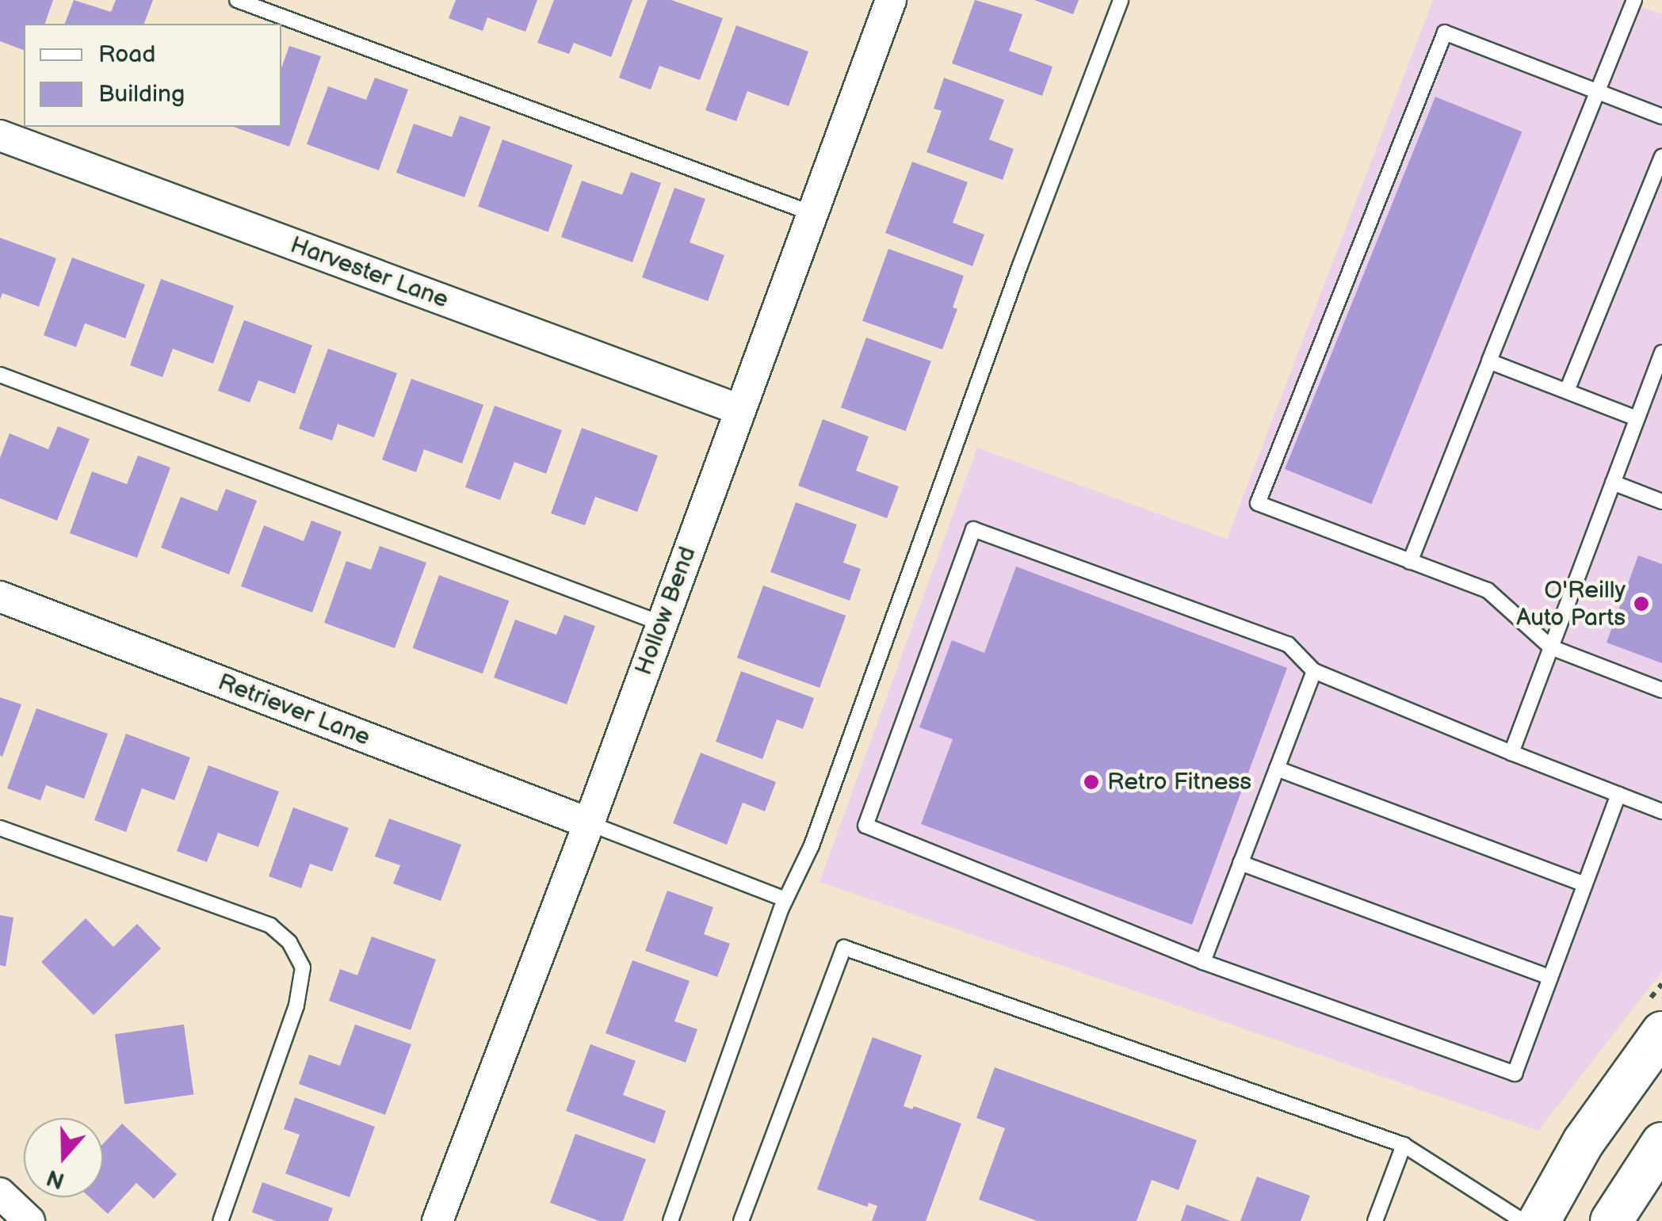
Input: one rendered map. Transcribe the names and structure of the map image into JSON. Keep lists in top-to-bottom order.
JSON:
{
  "streets": {
    "street": ["Harvester Lane", "Hollow Bend", "Retriever Lane"]
  },
  "crossings": [
    ["Harvester Lane", "Hollow Bend"],
    ["Hollow Bend", "Retriever Lane"]
  ],
  "places": ["O'Reilly Auto Parts", "Retro Fitness"],
  "legend": ["Road", "Building"],
  "north": "bottom"
}
